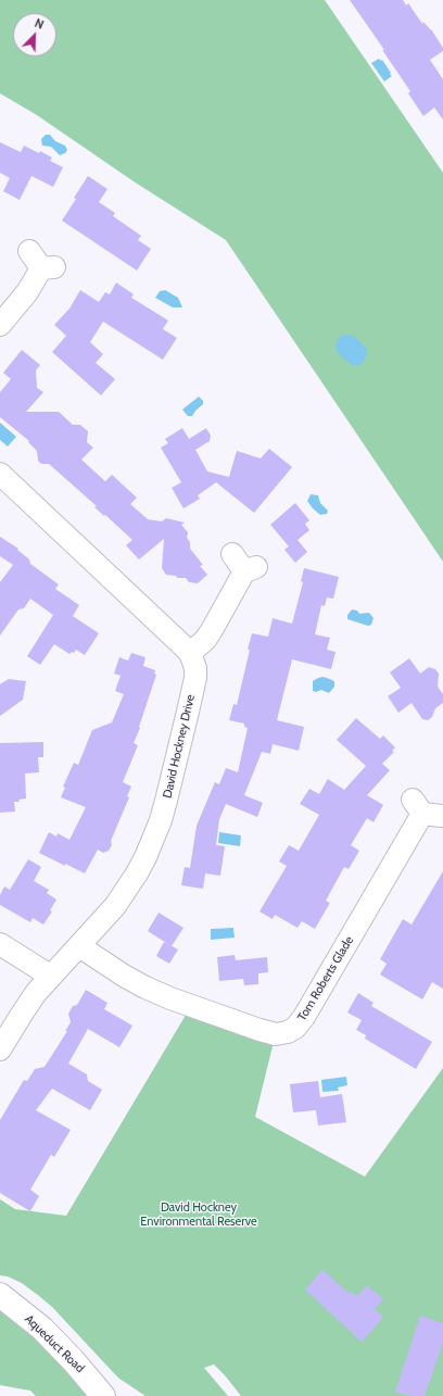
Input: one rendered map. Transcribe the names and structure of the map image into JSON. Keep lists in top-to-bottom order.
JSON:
{
  "streets": {
    "main road": ["Aqueduct Road"],
    "street": ["David Hockney Drive", "Tom Roberts Glade"]
  },
  "crossings": [
    ["David Hockney Drive", "Tom Roberts Glade"]
  ],
  "parks": ["David Hockney Environmental Reserve"],
  "north": "top right"
}
